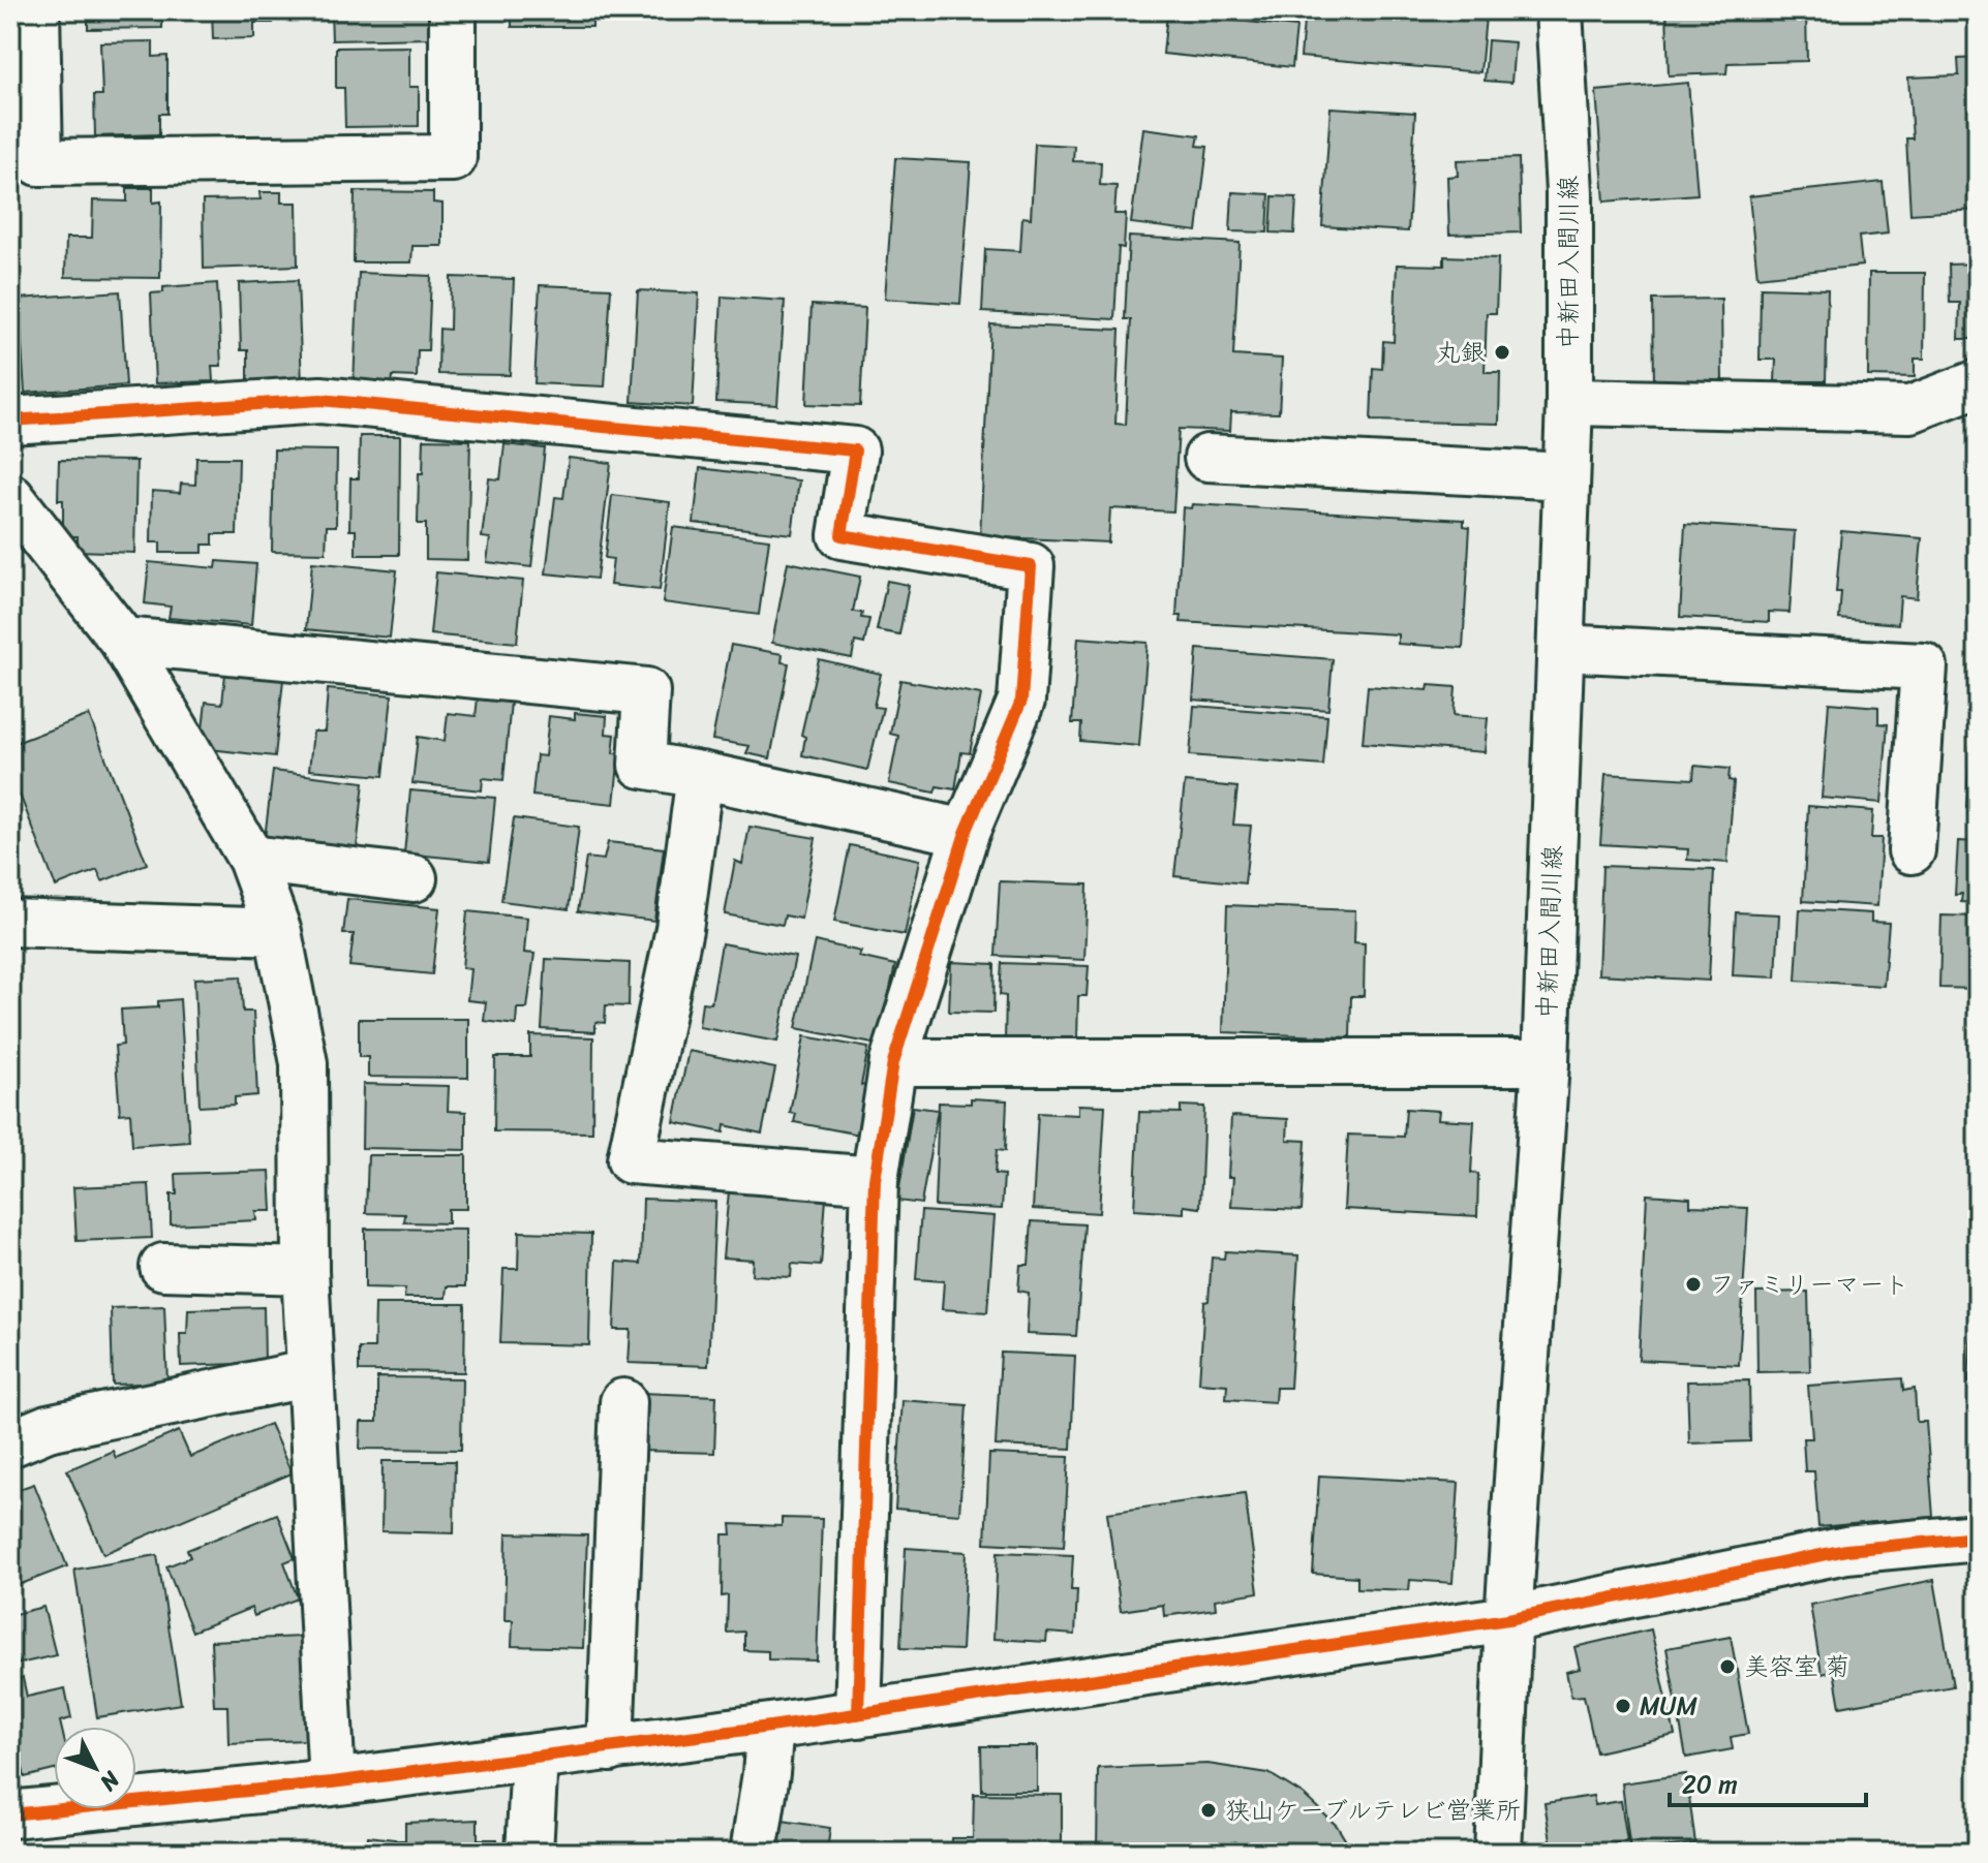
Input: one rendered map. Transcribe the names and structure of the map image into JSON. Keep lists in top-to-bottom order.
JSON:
{
  "streets": {
    "street": ["中新田入間川線"]
  },
  "places": [
    "丸銀",
    "ファミリーマート",
    "美容室 菊",
    "MUM",
    "狭山ケーブルテレビ営業所"
  ],
  "scale_bar": "20 m",
  "north": "bottom right"
}
